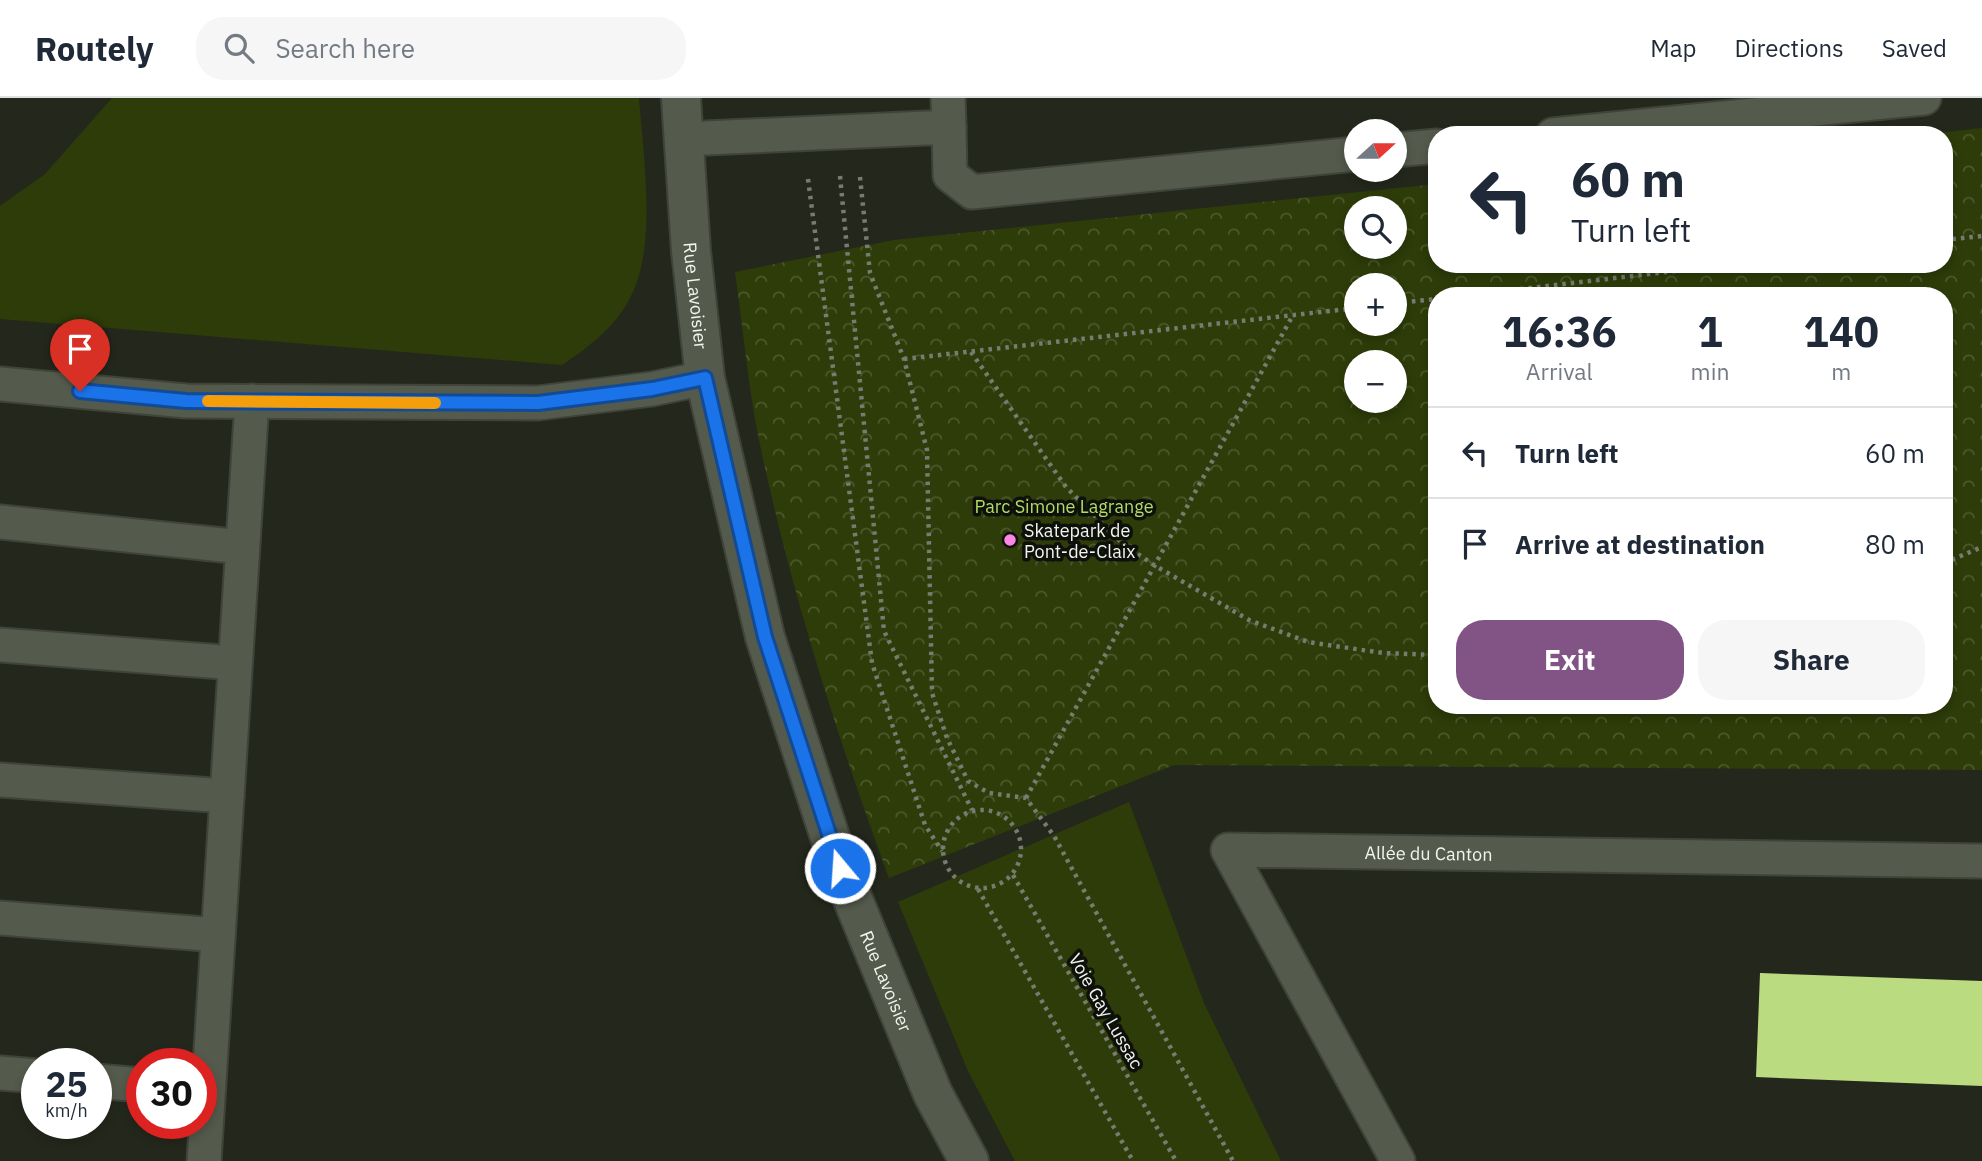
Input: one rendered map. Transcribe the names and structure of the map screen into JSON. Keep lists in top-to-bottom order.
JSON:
{
  "streets": {
    "street": ["Rue Lavoisier"],
    "lane": ["Allée du Canton"],
    "path": ["Voie Gay Lussac"]
  },
  "parks": ["Parc Simone Lagrange"],
  "places": ["Skatepark de Pont-de-Claix"],
  "north": "right",
  "page": {
    "header": "Routely",
    "search": "Search here",
    "nav": ["Map", "Directions", "Saved"],
    "map_buttons": ["+", "−"],
    "turn": ["60 m", "Turn left"],
    "eta": [
      "16:36",
      "Arrival",
      "1",
      "min",
      "140",
      "m"
    ],
    "list": [
      {
        "name": "Turn left",
        "value": "60 m"
      },
      {
        "name": "Arrive at destination",
        "value": "80 m"
      }
    ],
    "buttons": ["Exit", "Share"],
    "speed": "25 km/h",
    "limit": "30"
  }
}
